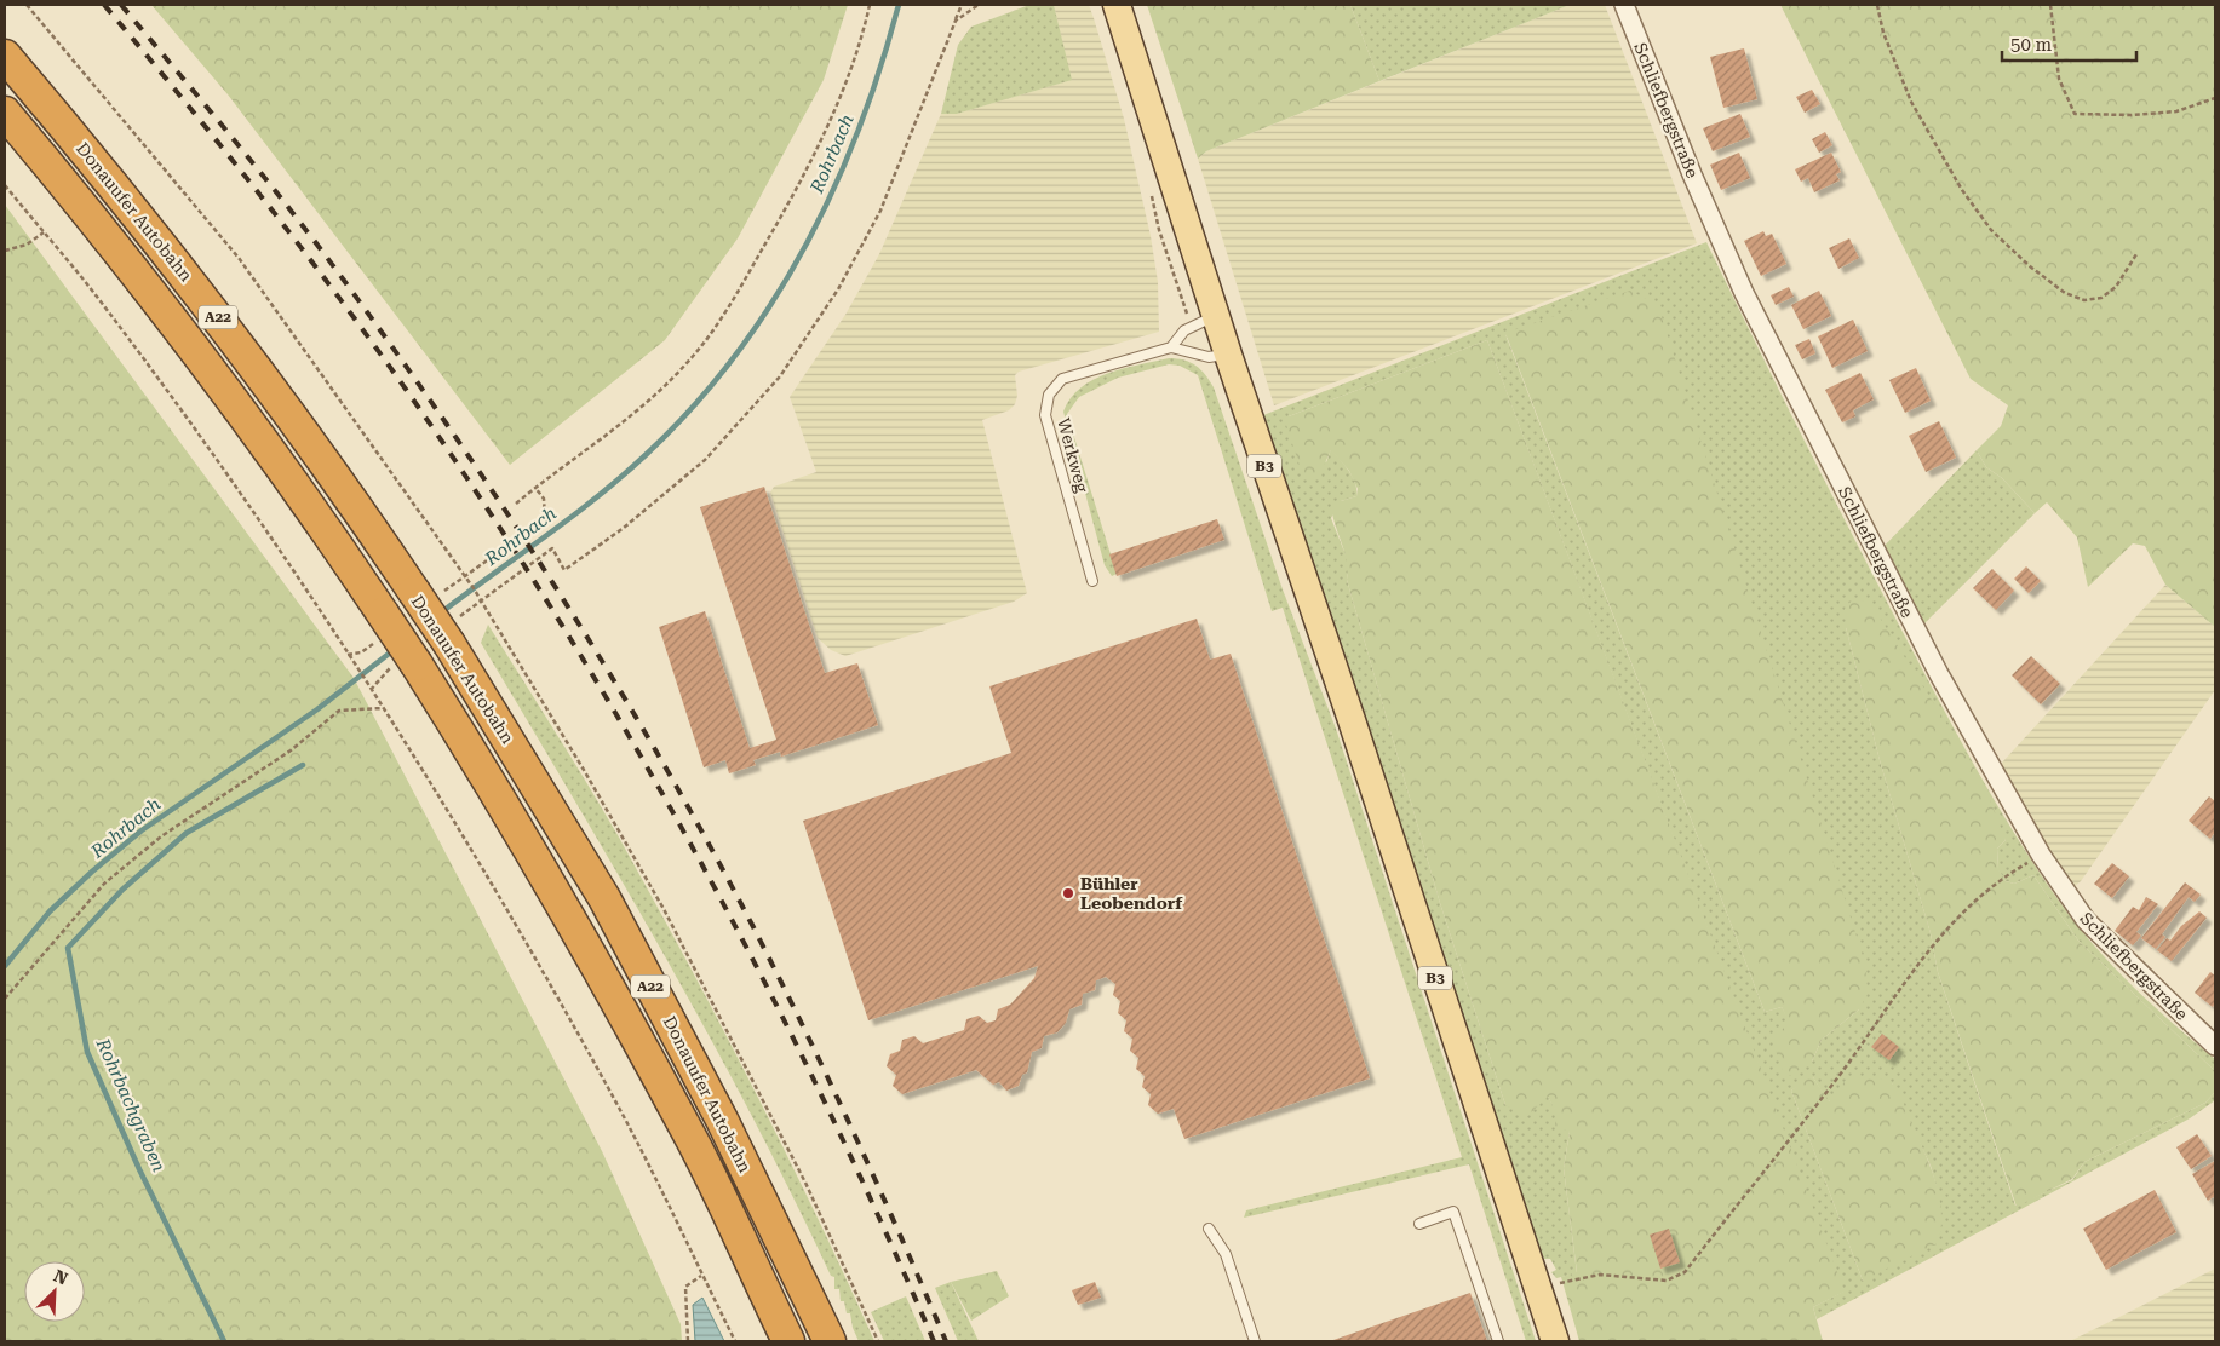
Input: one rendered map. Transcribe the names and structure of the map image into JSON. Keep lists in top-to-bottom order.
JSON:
{
  "streets": {
    "highway": ["Donauufer Autobahn", "A22"],
    "main road": ["B3"],
    "street": ["Schliefbergstraße"],
    "lane": ["Werkweg"]
  },
  "water": ["Rohrbach", "Rohrbachgraben"],
  "places": ["Bühler Leobendorf"],
  "scale_bar": "50 m",
  "north": "top right"
}
